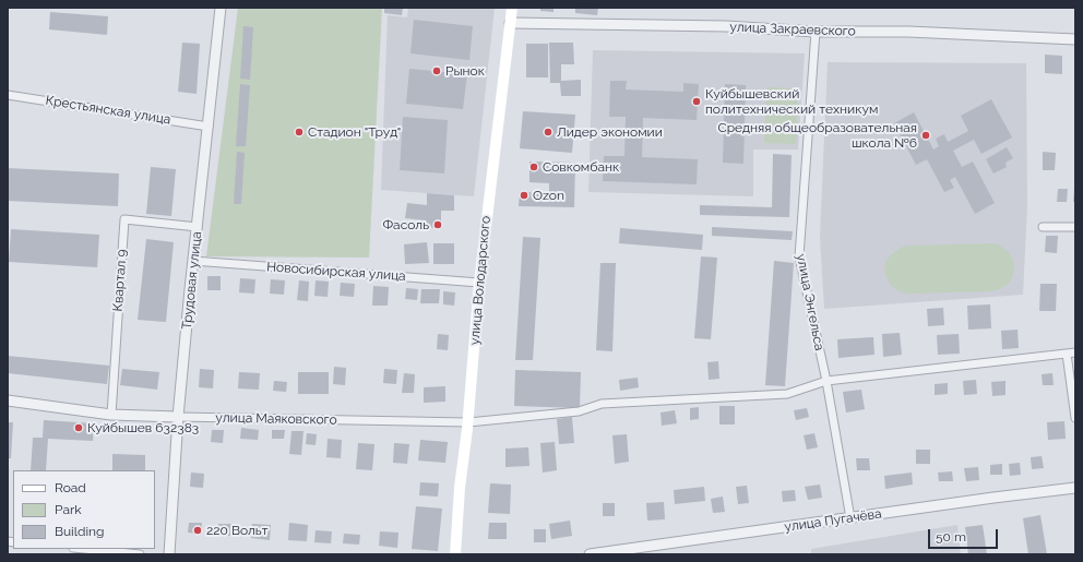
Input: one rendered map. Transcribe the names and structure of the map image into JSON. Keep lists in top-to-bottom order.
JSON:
{
  "streets": {
    "main road": ["улица Володарского"],
    "street": [
      "улица Закраевского",
      "Крестьянская улица",
      "Новосибирская улица",
      "Квартал 9",
      "Трудовая улица",
      "улица Энгельса",
      "улица Маяковского",
      "улица Пугачёва"
    ]
  },
  "crossings": [
    ["улица Закраевского", "улица Володарского"],
    ["улица Закраевского", "улица Энгельса"],
    ["Крестьянская улица", "Трудовая улица"],
    ["Новосибирская улица", "Трудовая улица"],
    ["Новосибирская улица", "улица Володарского"],
    ["Квартал 9", "Трудовая улица"],
    ["Квартал 9", "улица Маяковского"],
    ["Трудовая улица", "улица Маяковского"],
    ["улица Володарского", "улица Маяковского"],
    ["улица Энгельса", "улица Маяковского"],
    ["улица Энгельса", "улица Пугачёва"]
  ],
  "places": [
    "Рынок",
    "Куйбышевский политехнический техникум",
    "Стадион \"Труд\"",
    "Лидер экономии",
    "Средняя общеобразовательная школа №6",
    "Совкомбанк",
    "Ozon",
    "Фасоль",
    "Куйбышев 632383",
    "220 Вольт"
  ],
  "legend": ["Road", "Park", "Building"],
  "scale_bar": "50 m"
}
